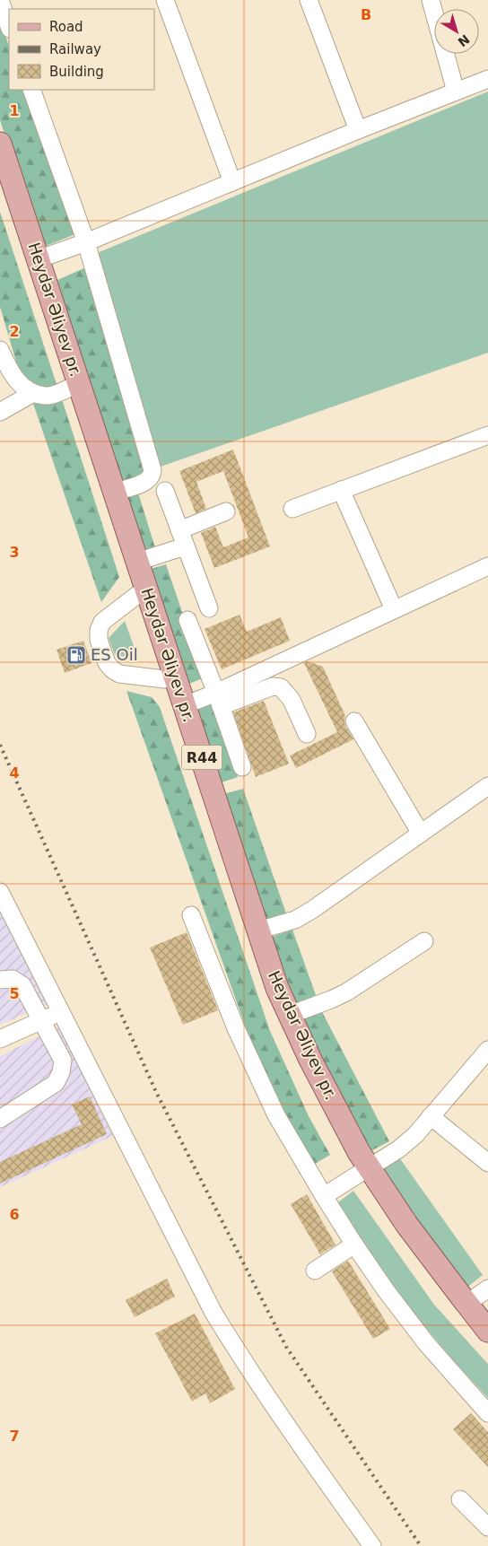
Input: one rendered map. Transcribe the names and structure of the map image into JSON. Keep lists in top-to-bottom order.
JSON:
{
  "streets": {
    "main road": ["Heydər Əliyev pr.", "R44"]
  },
  "places": {
    "fuel station": ["ES Oil"]
  },
  "legend": ["Road", "Railway", "Building"],
  "north": "bottom right",
  "grid": {
    "columns": ["B"],
    "rows": [
      "1",
      "2",
      "3",
      "4",
      "5",
      "6",
      "7"
    ]
  }
}
